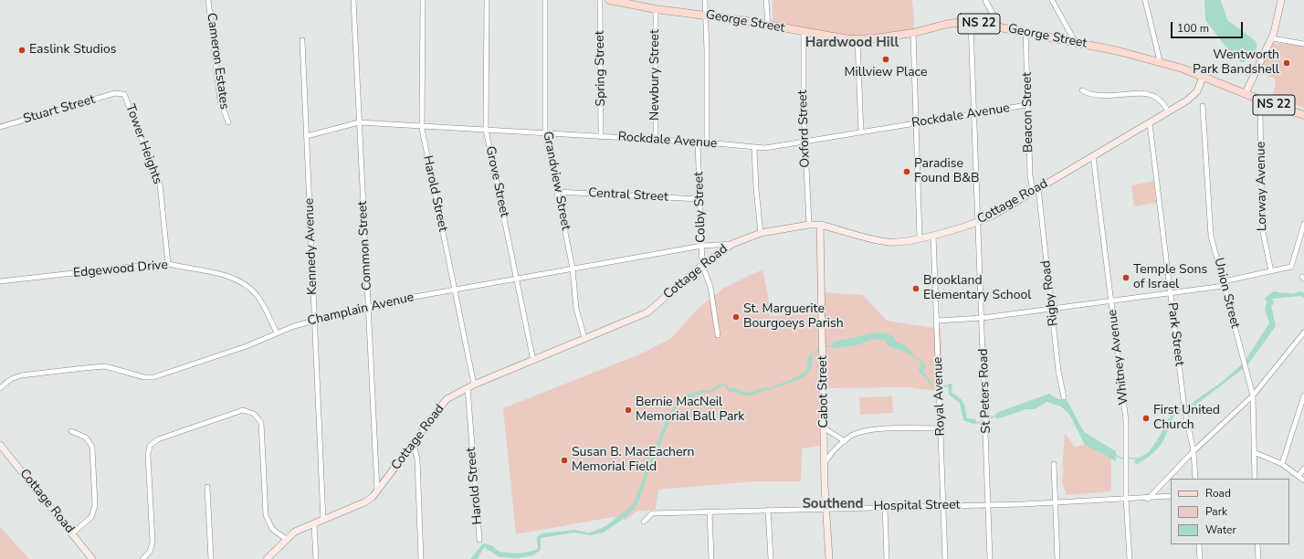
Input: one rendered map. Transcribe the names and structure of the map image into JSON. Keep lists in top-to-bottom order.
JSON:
{
  "streets": {
    "main road": [
      "George Street",
      "NS 22",
      "Cottage Road",
      "Cabot Street"
    ],
    "street": [
      "Cameron Estates",
      "Spring Street",
      "Newbury Street",
      "Stuart Street",
      "Beacon Street",
      "Rockdale Avenue",
      "Oxford Street",
      "Tower Heights",
      "Grandview Street",
      "Grove Street",
      "Lorway Avenue",
      "Harold Street",
      "Central Street",
      "Colby Street",
      "Common Street",
      "Kennedy Avenue",
      "Edgewood Drive",
      "Rigby Road",
      "Union Street",
      "Champlain Avenue",
      "Park Street",
      "Whitney Avenue",
      "St Peters Road",
      "Royal Avenue",
      "Hospital Street"
    ]
  },
  "crossings": [
    ["George Street", "Newbury Street"],
    ["George Street", "Beacon Street"],
    ["George Street", "Oxford Street"],
    ["George Street", "Lorway Avenue"],
    ["George Street", "Cottage Road"],
    ["George Street", "St Peters Road"],
    ["Spring Street", "Rockdale Avenue"],
    ["Newbury Street", "Rockdale Avenue"],
    ["Stuart Street", "Tower Heights"],
    ["Beacon Street", "Rockdale Avenue"],
    ["Beacon Street", "Cottage Road"],
    ["Beacon Street", "Rigby Road"],
    ["Rockdale Avenue", "Oxford Street"],
    ["Rockdale Avenue", "Grandview Street"],
    ["Rockdale Avenue", "Grove Street"],
    ["Rockdale Avenue", "Harold Street"],
    ["Rockdale Avenue", "Colby Street"],
    ["Rockdale Avenue", "Common Street"],
    ["Rockdale Avenue", "Kennedy Avenue"],
    ["Rockdale Avenue", "St Peters Road"],
    ["Oxford Street", "Cottage Road"],
    ["Tower Heights", "Edgewood Drive"],
    ["Grandview Street", "Central Street"],
    ["Grandview Street", "Cottage Road"],
    ["Grandview Street", "Champlain Avenue"],
    ["Grove Street", "Cottage Road"],
    ["Grove Street", "Champlain Avenue"],
    ["Harold Street", "Cottage Road"],
    ["Harold Street", "Champlain Avenue"],
    ["Central Street", "Colby Street"],
    ["Cottage Road", "Colby Street"],
    ["Cottage Road", "Common Street"],
    ["Cottage Road", "Kennedy Avenue"],
    ["Cottage Road", "Rigby Road"],
    ["Cottage Road", "Champlain Avenue"],
    ["Cottage Road", "Park Street"],
    ["Cottage Road", "Whitney Avenue"],
    ["Cottage Road", "St Peters Road"],
    ["Cottage Road", "Cabot Street"],
    ["Cottage Road", "Royal Avenue"],
    ["Colby Street", "Champlain Avenue"],
    ["Common Street", "Champlain Avenue"],
    ["Kennedy Avenue", "Champlain Avenue"],
    ["Edgewood Drive", "Champlain Avenue"],
    ["Whitney Avenue", "Hospital Street"],
    ["St Peters Road", "Hospital Street"],
    ["Cabot Street", "Hospital Street"],
    ["Royal Avenue", "Hospital Street"]
  ],
  "districts": ["Hardwood Hill", "Southend"],
  "places": [
    "Easlink Studios",
    "Millview Place",
    "Wentworth Park Bandshell",
    "Paradise Found B&B",
    "Temple Sons of Israel",
    "Brookland Elementary School",
    "St. Marguerite Bourgoeys Parish",
    "Bernie MacNeil Memorial Ball Park",
    "First United Church",
    "Susan B. MacEachern Memorial Field"
  ],
  "legend": ["Road", "Park", "Water"],
  "scale_bar": "100 m"
}
